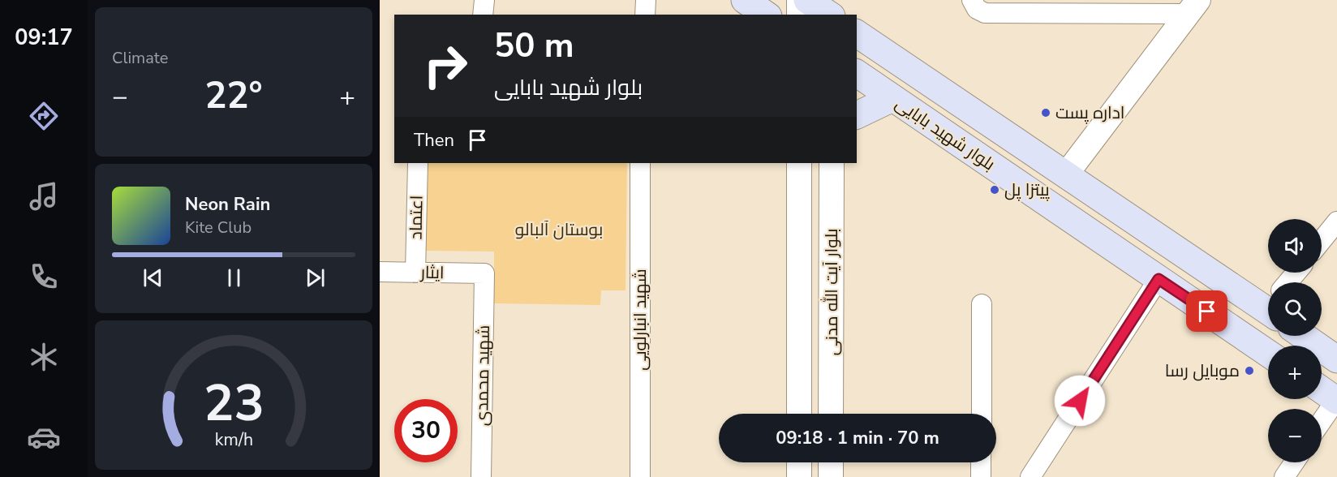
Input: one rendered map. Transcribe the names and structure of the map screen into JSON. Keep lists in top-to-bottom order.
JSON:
{
  "streets": {
    "main road": ["بلوار شهید بابایی"],
    "street": [
      "اعتماد",
      "ایثار",
      "بلوار آیت الله مدنی",
      "شهید انبارلویی",
      "شهید محمدی"
    ]
  },
  "crossings": [
    ["اعتماد", "ایثار"],
    ["ایثار", "شهید محمدی"]
  ],
  "parks": ["بوستان آلبالو"],
  "places": ["اداره پست", "پیتزا پل", "موبایل رسا"],
  "page": {
    "tabs": "09:17",
    "tile": "Climate",
    "turn": ["50 m", "بلوار شهید بابایی"],
    "heat": ["−", "22°", "+"],
    "then": "Then",
    "song": ["Neon Rain", "Kite Club"],
    "map_buttons": ["+", "−"],
    "limit": "30",
    "trip": "09:18 · 1 min · 70 m",
    "gauge": ["23", "km/h"]
  }
}
